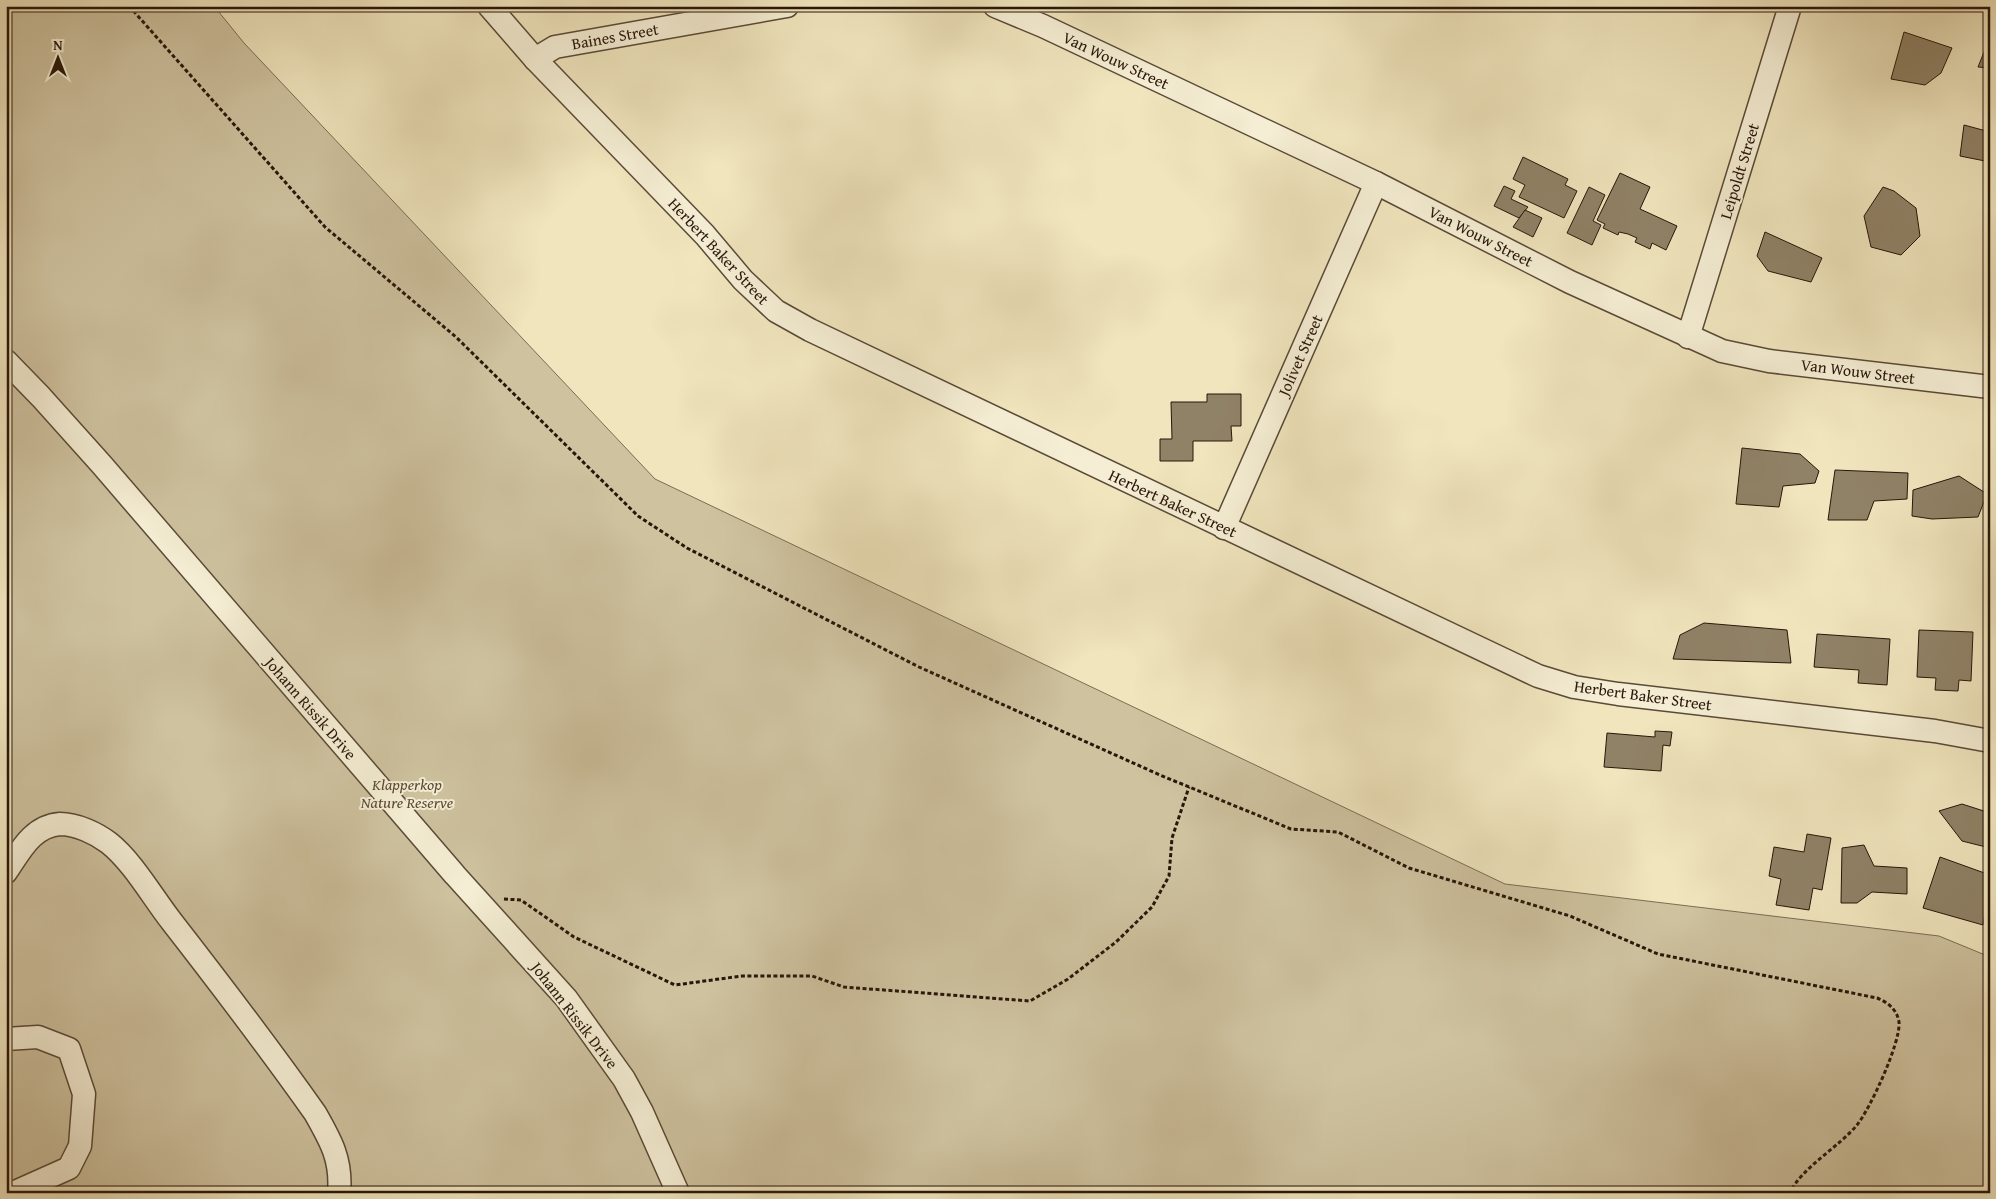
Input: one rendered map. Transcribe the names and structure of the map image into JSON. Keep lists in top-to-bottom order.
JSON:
{
  "streets": {
    "street": [
      "Baines Street",
      "Van Wouw Street",
      "Leipoldt Street",
      "Herbert Baker Street",
      "Jolivet Street",
      "Johann Rissik Drive"
    ]
  },
  "crossings": [
    ["Baines Street", "Herbert Baker Street"],
    ["Van Wouw Street", "Leipoldt Street"],
    ["Van Wouw Street", "Jolivet Street"],
    ["Herbert Baker Street", "Jolivet Street"]
  ],
  "parks": ["Klapperkop Nature Reserve"],
  "north": "top"
}
